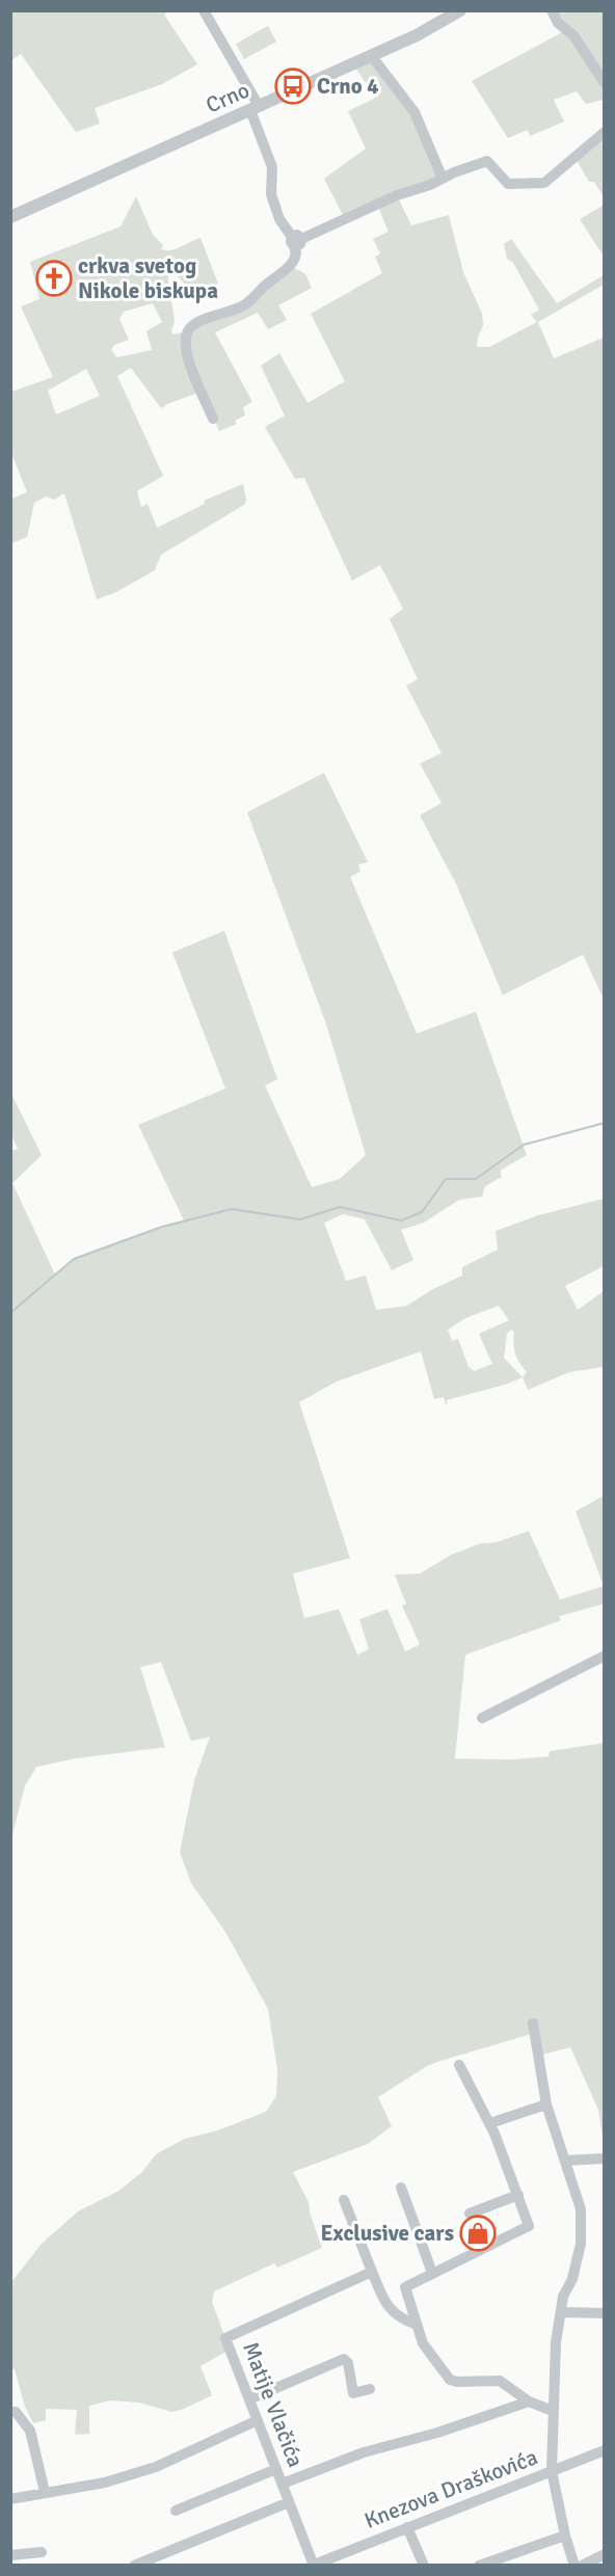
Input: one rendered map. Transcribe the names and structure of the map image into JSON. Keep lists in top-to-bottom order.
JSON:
{
  "streets": {
    "street": ["Crno", "Matije Vlačića", "Knezova Draškovića"]
  },
  "crossings": [
    ["Matije Vlačića", "Knezova Draškovića"]
  ],
  "places": {
    "bus stop": ["Crno 4"],
    "church": ["crkva svetog Nikole biskupa"],
    "shop": ["Exclusive cars"]
  }
}
